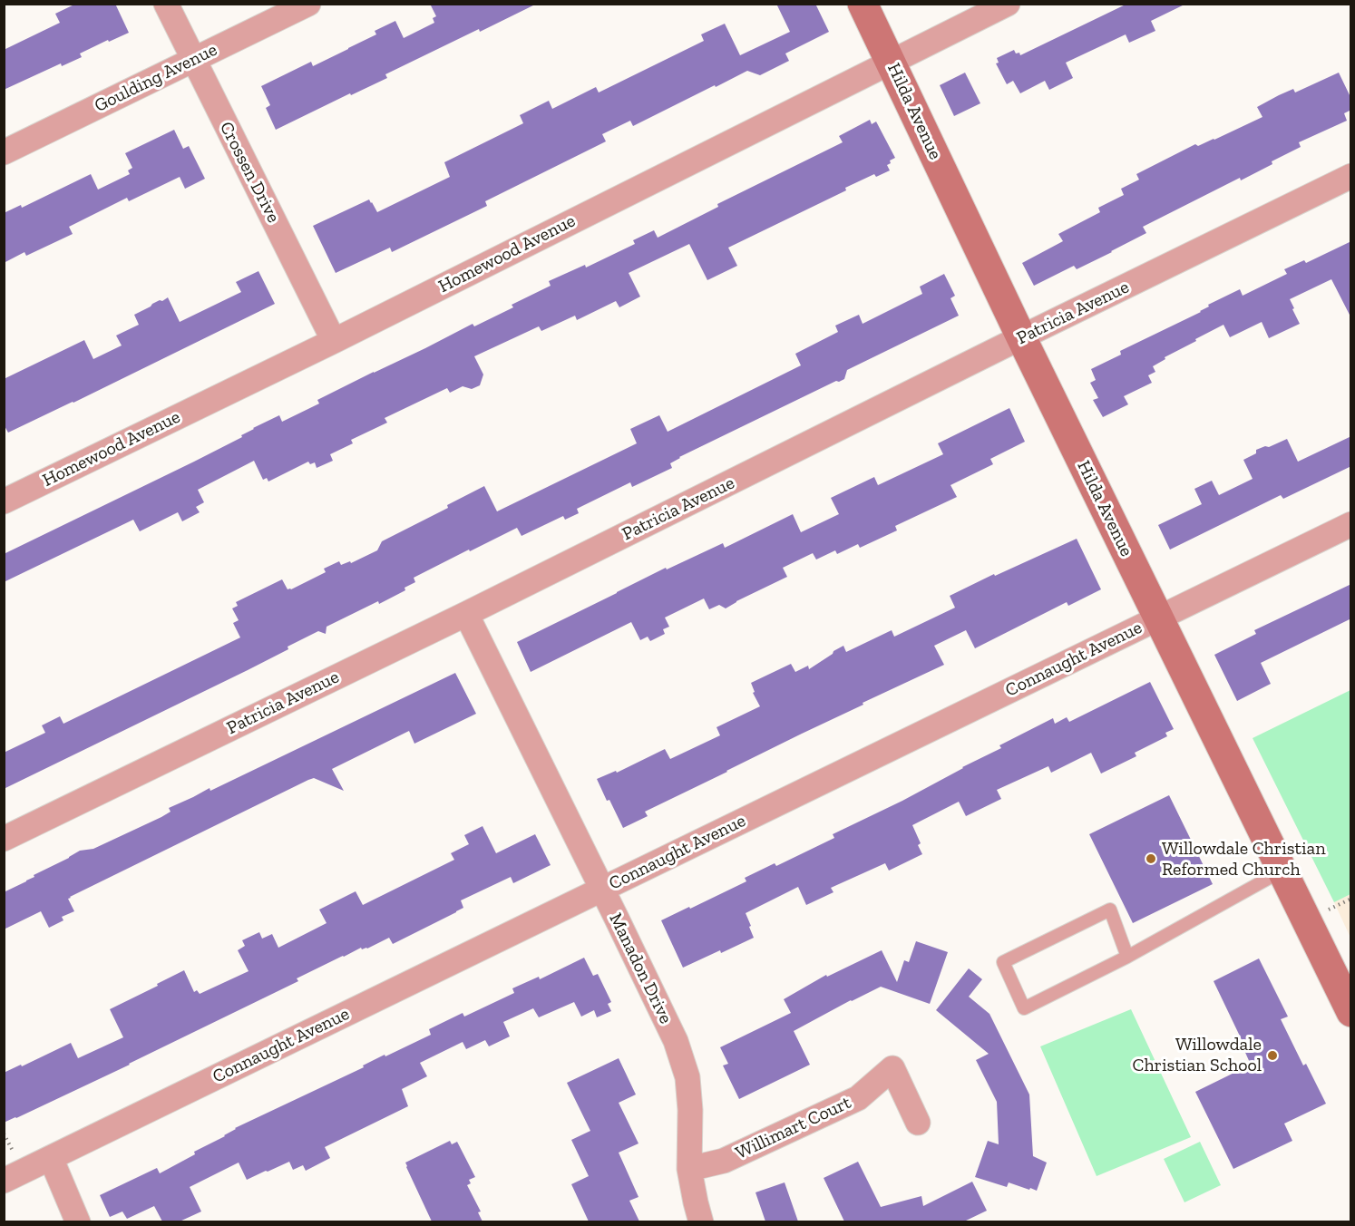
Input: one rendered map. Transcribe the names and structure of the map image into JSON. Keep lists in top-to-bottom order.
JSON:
{
  "streets": {
    "street": [
      "Goulding Avenue",
      "Hilda Avenue",
      "Crossen Drive",
      "Homewood Avenue",
      "Patricia Avenue",
      "Connaught Avenue",
      "Manadon Drive",
      "Willimart Court"
    ]
  },
  "crossings": [
    ["Goulding Avenue", "Crossen Drive"],
    ["Hilda Avenue", "Homewood Avenue"],
    ["Hilda Avenue", "Patricia Avenue"],
    ["Hilda Avenue", "Connaught Avenue"],
    ["Crossen Drive", "Homewood Avenue"],
    ["Patricia Avenue", "Manadon Drive"],
    ["Connaught Avenue", "Manadon Drive"],
    ["Manadon Drive", "Willimart Court"]
  ],
  "places": ["Willowdale Christian Reformed Church", "Willowdale Christian School"]
}
